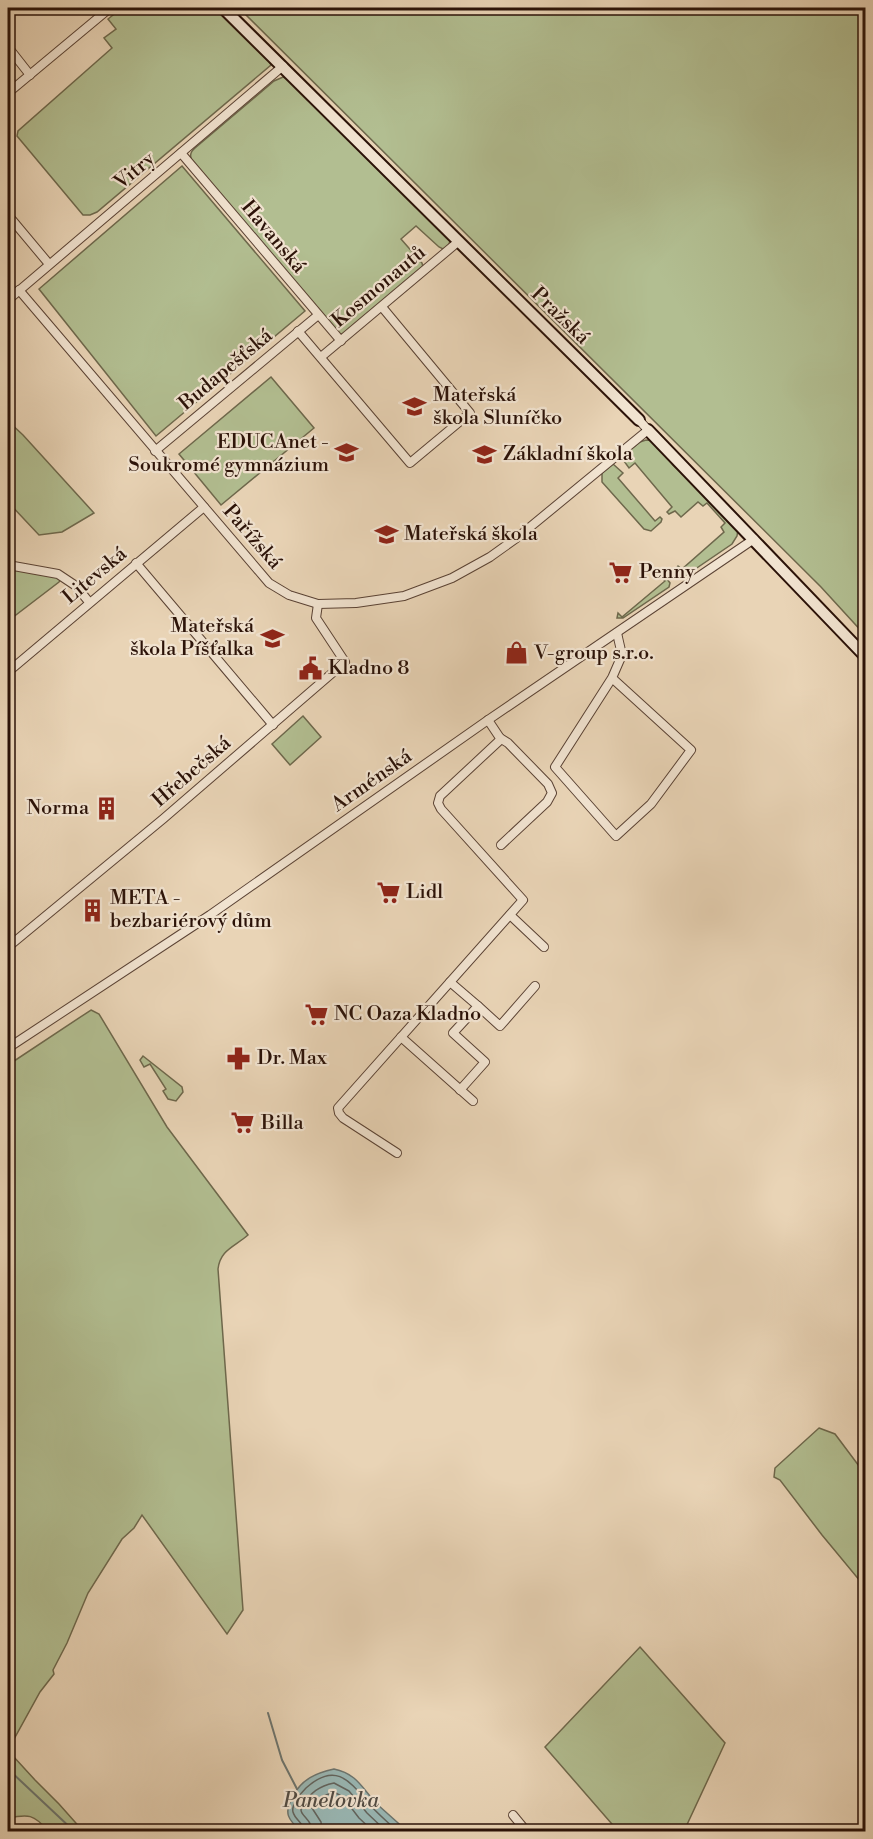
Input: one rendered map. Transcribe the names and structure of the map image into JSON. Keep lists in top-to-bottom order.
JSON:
{
  "streets": {
    "street": [
      "Vitry",
      "Havanská",
      "Kosmonautů",
      "Pražská",
      "Budapešťská",
      "Pařížská",
      "Litevská",
      "Hřebečská",
      "Arménská"
    ]
  },
  "crossings": [
    ["Vitry", "Havanská"],
    ["Vitry", "Pražská"],
    ["Vitry", "Pařížská"],
    ["Havanská", "Kosmonautů"],
    ["Havanská", "Budapešťská"],
    ["Kosmonautů", "Pražská"],
    ["Pražská", "Pařížská"],
    ["Pražská", "Arménská"],
    ["Budapešťská", "Pařížská"],
    ["Pařížská", "Litevská"],
    ["Pařížská", "Hřebečská"]
  ],
  "water": ["Panelovka"],
  "places": {
    "school or university": [
      "Mateřská škola Sluníčko",
      "EDUCAnet - Soukromé gymnázium",
      "Základní škola",
      "Mateřská škola",
      "Mateřská škola Píšťalka"
    ],
    "supermarket": [
      "Penny",
      "Lidl",
      "NC Oaza Kladno",
      "Billa"
    ],
    "shop": ["V-group s.r.o."],
    "public building": ["Kladno 8"],
    "building": ["Norma", "META - bezbariérový dům"],
    "pharmacy": ["Dr. Max"]
  }
}
